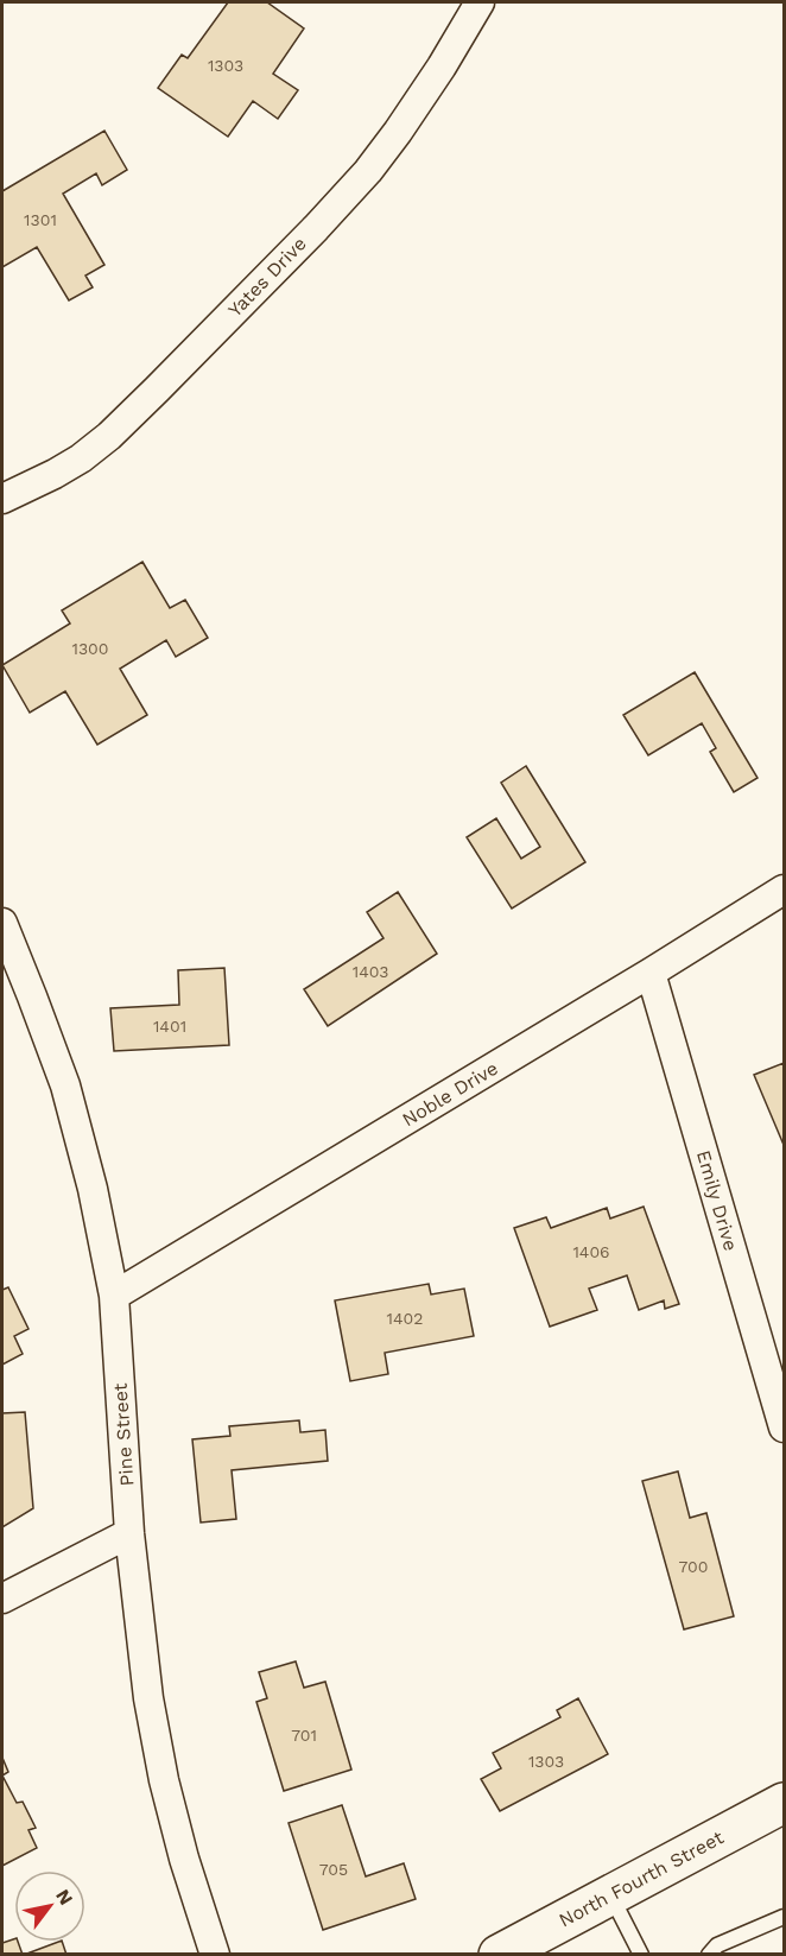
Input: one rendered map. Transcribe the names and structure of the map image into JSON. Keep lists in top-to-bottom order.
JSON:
{
  "streets": {
    "main road": ["North Fourth Street"],
    "street": [
      "Yates Drive",
      "Noble Drive",
      "Emily Drive",
      "Pine Street"
    ]
  },
  "crossings": [
    ["Noble Drive", "Emily Drive"],
    ["Noble Drive", "Pine Street"]
  ],
  "house_numbers": [
    "1303",
    "1301",
    "1300",
    "1403",
    "1401",
    "1406",
    "1402",
    "700",
    "701",
    "1303",
    "705"
  ],
  "north": "top right"
}
